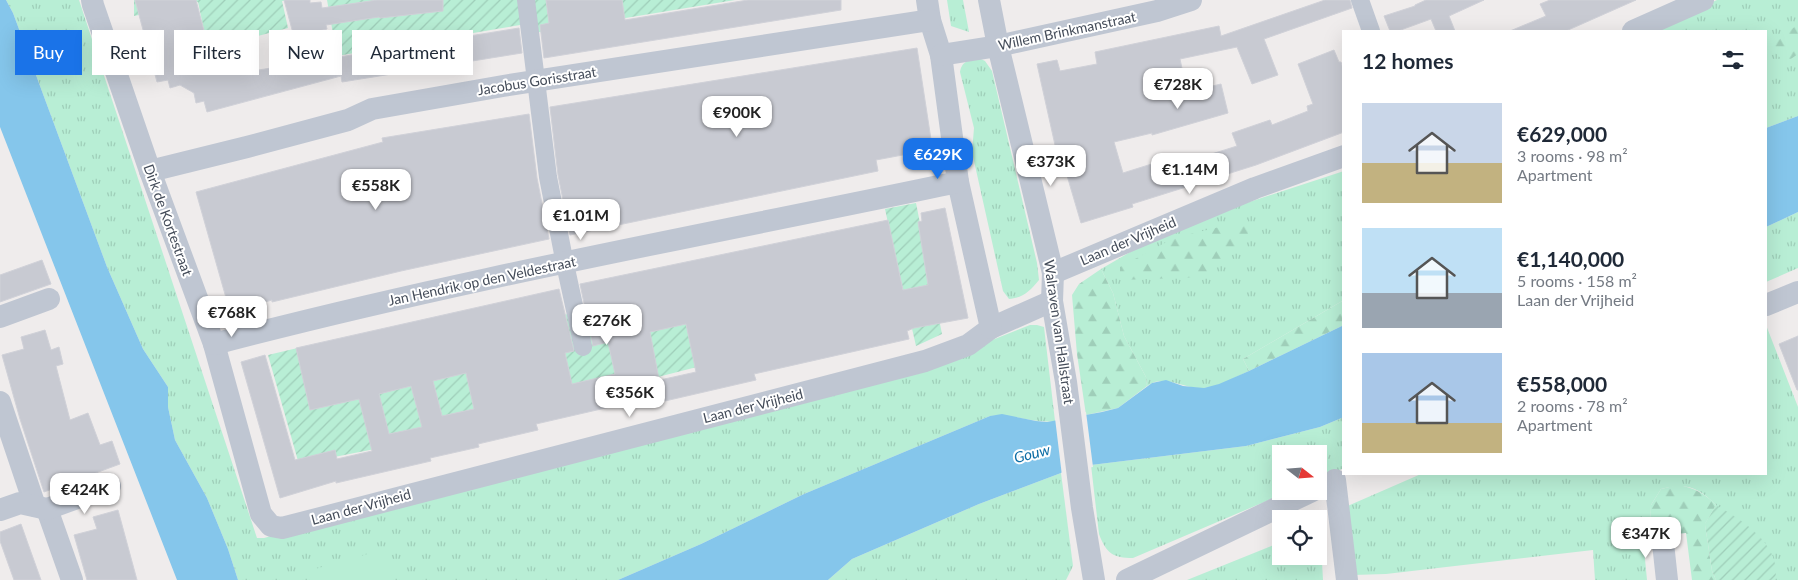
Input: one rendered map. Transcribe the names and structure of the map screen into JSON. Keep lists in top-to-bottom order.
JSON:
{
  "streets": {
    "street": [
      "Willem Brinkmanstraat",
      "Jacobus Gorisstraat",
      "Dirk de Kortestraat",
      "Laan der Vrijheid",
      "Jan Hendrik op den Veldestraat",
      "Walraven van Hallstraat"
    ]
  },
  "crossings": [
    ["Willem Brinkmanstraat", "Walraven van Hallstraat"],
    ["Jacobus Gorisstraat", "Dirk de Kortestraat"],
    ["Dirk de Kortestraat", "Laan der Vrijheid"],
    ["Dirk de Kortestraat", "Jan Hendrik op den Veldestraat"],
    ["Laan der Vrijheid", "Walraven van Hallstraat"]
  ],
  "water": ["Gouw"],
  "north": "right",
  "page": {
    "chip": [
      "Buy",
      "Rent",
      "Filters",
      "New",
      "Apartment"
    ],
    "heading": "12 homes",
    "price": [
      "€728K",
      "€900K",
      "€629K",
      "€373K",
      "€1.14M",
      "€558K",
      "€1.01M",
      "€768K",
      "€276K",
      "€356K",
      "€424K",
      "€347K"
    ],
    "list": [
      {
        "name": "€629,000",
        "note": "3 rooms · 98 m² · Apartment"
      },
      {
        "name": "€1,140,000",
        "note": "5 rooms · 158 m² · Laan der Vrijheid"
      },
      {
        "name": "€558,000",
        "note": "2 rooms · 78 m² · Apartment"
      }
    ]
  }
}
